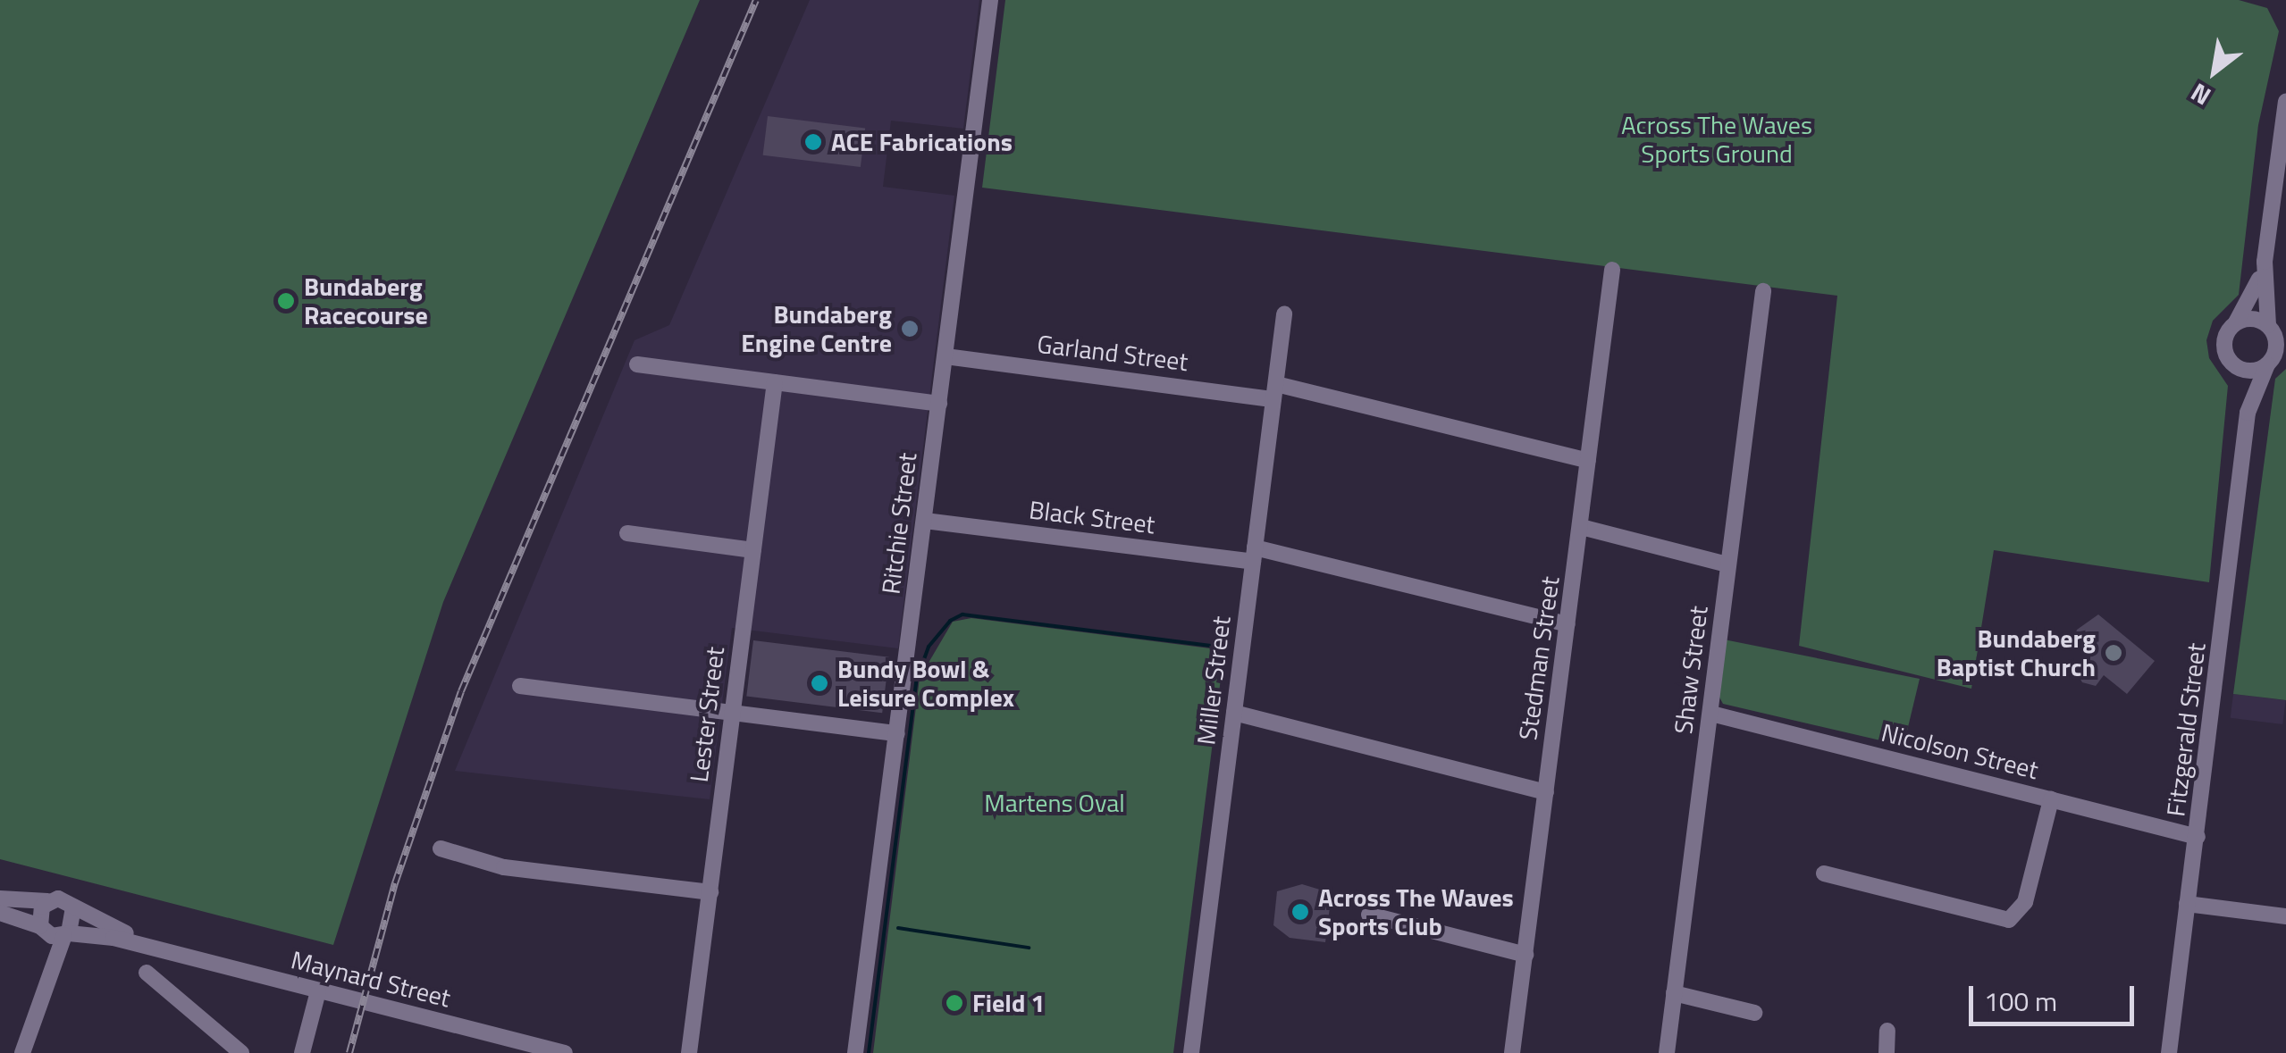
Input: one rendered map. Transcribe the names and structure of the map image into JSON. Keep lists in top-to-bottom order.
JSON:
{
  "streets": {
    "street": [
      "Garland Street",
      "Black Street",
      "Ritchie Street",
      "Stedman Street",
      "Shaw Street",
      "Miller Street",
      "Lester Street",
      "Fitzgerald Street",
      "Nicolson Street",
      "Maynard Street"
    ]
  },
  "crossings": [
    ["Garland Street", "Ritchie Street"],
    ["Garland Street", "Stedman Street"],
    ["Garland Street", "Miller Street"],
    ["Black Street", "Ritchie Street"],
    ["Black Street", "Stedman Street"],
    ["Black Street", "Miller Street"],
    ["Shaw Street", "Nicolson Street"],
    ["Fitzgerald Street", "Nicolson Street"]
  ],
  "parks": ["Across The Waves Sports Ground", "Martens Oval"],
  "places": [
    "ACE Fabrications",
    "Bundaberg Racecourse",
    "Bundaberg Engine Centre",
    "Bundaberg Baptist Church",
    "Bundy Bowl & Leisure Complex",
    "Across The Waves Sports Club",
    "Field 1"
  ],
  "scale_bar": "100 m",
  "north": "bottom left"
}
